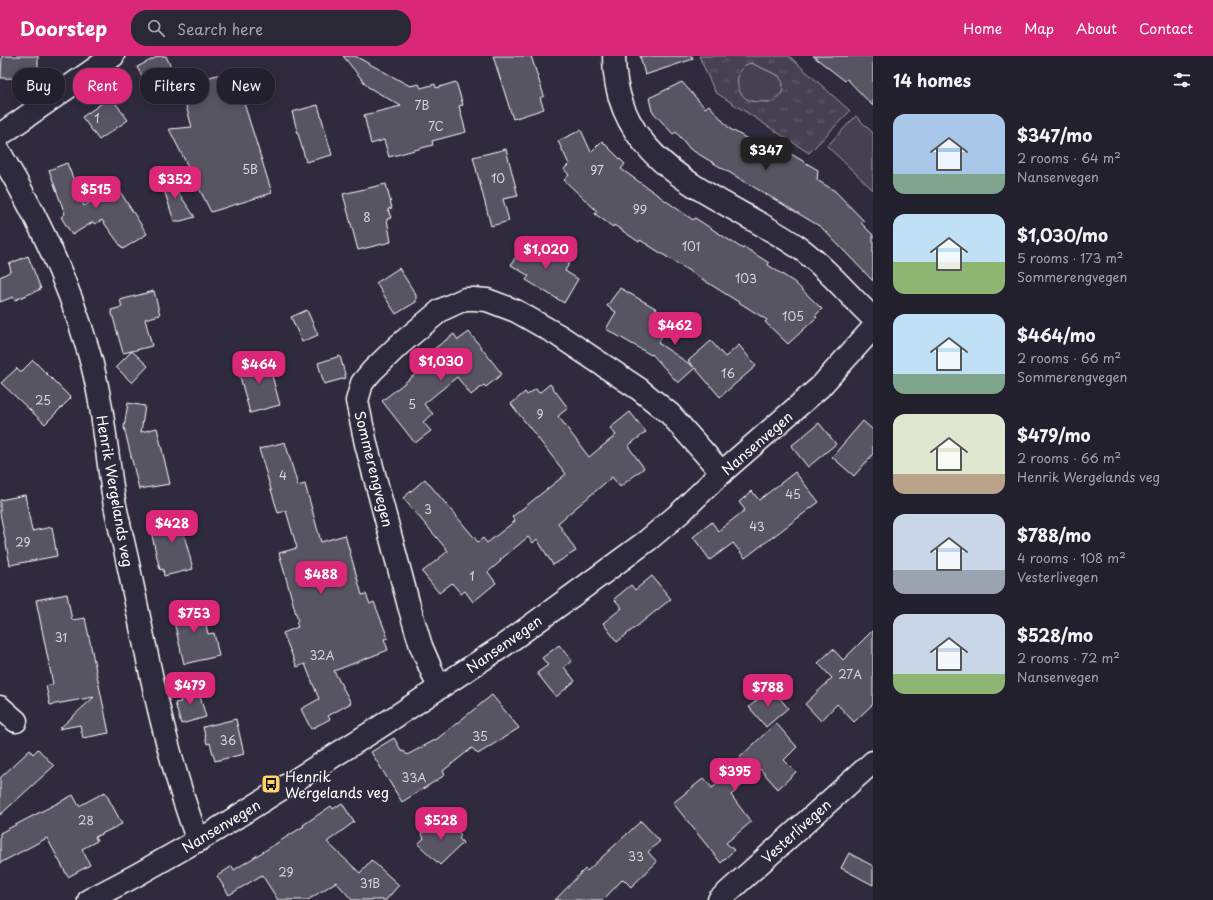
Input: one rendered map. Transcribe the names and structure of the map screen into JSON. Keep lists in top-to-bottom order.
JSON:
{
  "streets": {
    "street": [
      "Nansenvegen",
      "Sommerengvegen",
      "Henrik Wergelands veg",
      "Vesterlivegen"
    ]
  },
  "crossings": [
    ["Nansenvegen", "Sommerengvegen"],
    ["Nansenvegen", "Henrik Wergelands veg"]
  ],
  "places": {
    "bus stop": ["Henrik Wergelands veg"]
  },
  "house_numbers": [
    "7B",
    "1",
    "7C",
    "5B",
    "97",
    "10",
    "99",
    "8",
    "101",
    "103",
    "105",
    "16",
    "25",
    "5",
    "9",
    "4",
    "45",
    "3",
    "43",
    "29",
    "1",
    "31",
    "32A",
    "27A",
    "35",
    "36",
    "33A",
    "28",
    "33",
    "29",
    "31B"
  ],
  "page": {
    "header": "Doorstep",
    "search": "Search here",
    "nav": [
      "Home",
      "Map",
      "About",
      "Contact"
    ],
    "heading": "14 homes",
    "chip": [
      "Buy",
      "Rent",
      "Filters",
      "New"
    ],
    "list": [
      {
        "name": "$347/mo",
        "note": "2 rooms · 64 m² · Nansenvegen"
      },
      {
        "name": "$1,030/mo",
        "note": "5 rooms · 173 m² · Sommerengvegen"
      },
      {
        "name": "$464/mo",
        "note": "2 rooms · 66 m² · Sommerengvegen"
      },
      {
        "name": "$479/mo",
        "note": "2 rooms · 66 m² · Henrik Wergelands veg"
      },
      {
        "name": "$788/mo",
        "note": "4 rooms · 108 m² · Vesterlivegen"
      },
      {
        "name": "$528/mo",
        "note": "2 rooms · 72 m² · Nansenvegen"
      }
    ],
    "price": [
      "$347",
      "$352",
      "$515",
      "$1,020",
      "$462",
      "$1,030",
      "$464",
      "$428",
      "$488",
      "$753",
      "$479",
      "$788",
      "$395",
      "$528"
    ]
  }
}
